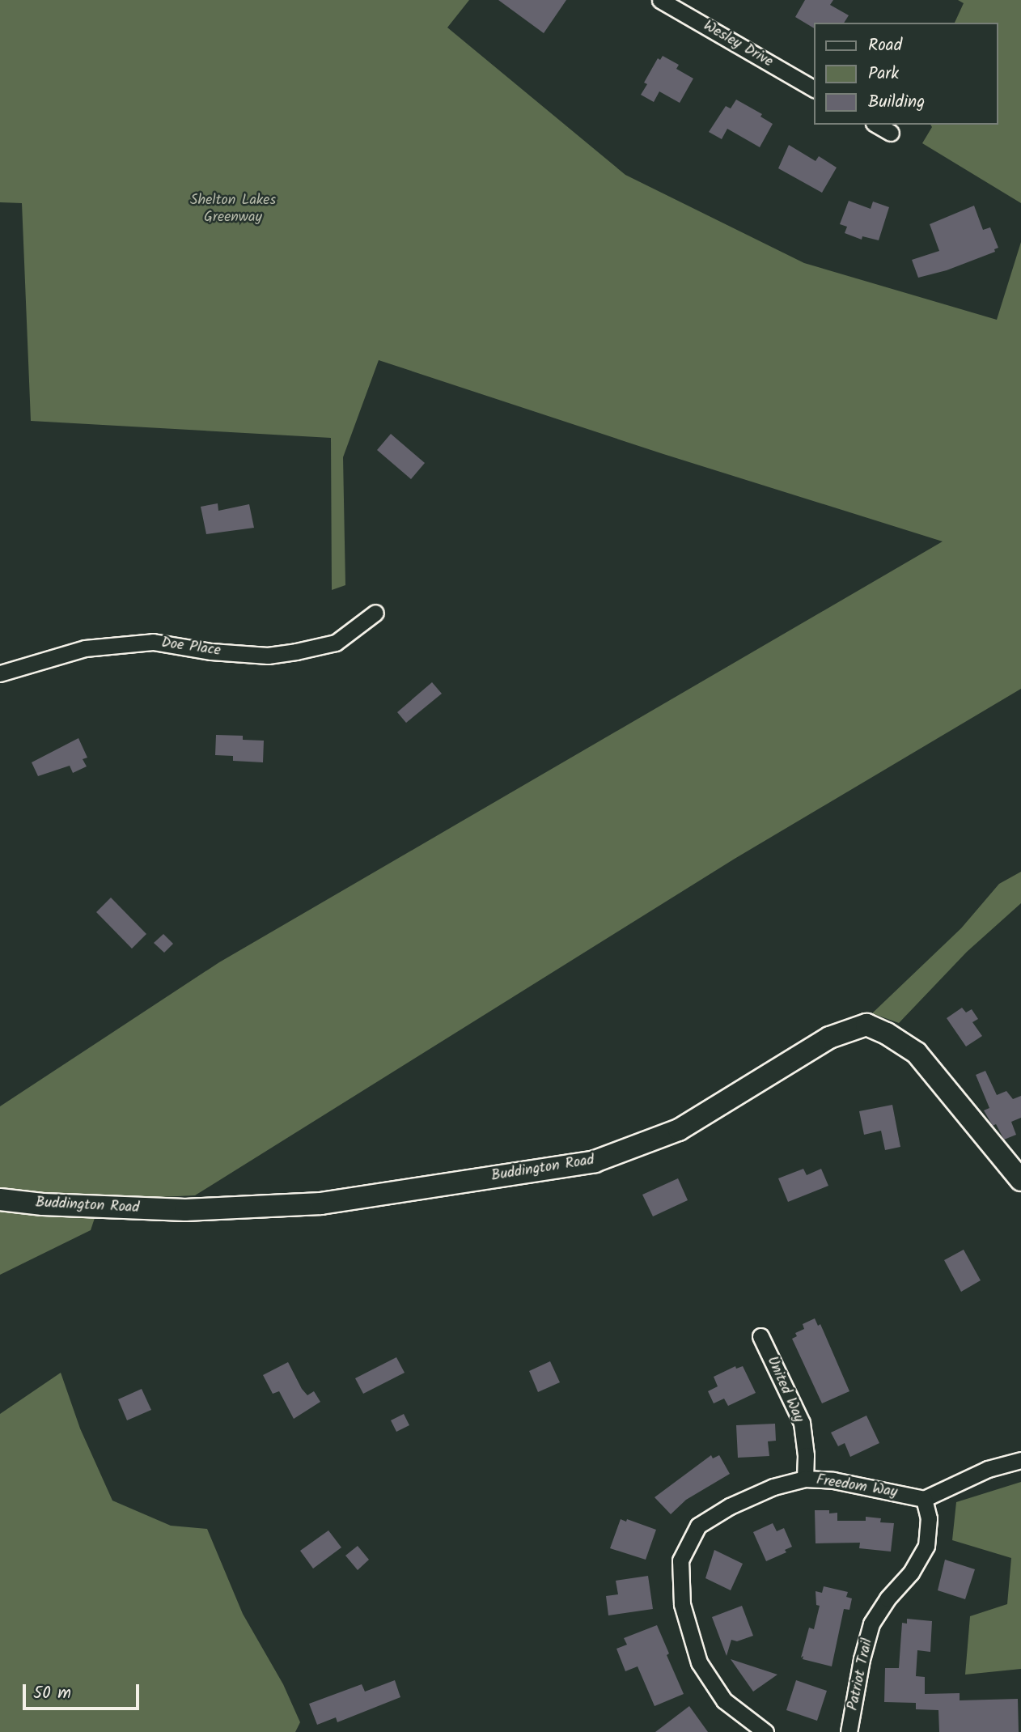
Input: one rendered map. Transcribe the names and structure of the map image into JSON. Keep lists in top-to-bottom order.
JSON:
{
  "streets": {
    "street": [
      "Wesley Drive",
      "Doe Place",
      "Buddington Road",
      "United Way",
      "Freedom Way",
      "Patriot Trail"
    ]
  },
  "crossings": [
    ["United Way", "Freedom Way"],
    ["Freedom Way", "Patriot Trail"]
  ],
  "parks": ["Shelton Lakes Greenway"],
  "legend": ["Road", "Park", "Building"],
  "scale_bar": "50 m"
}
